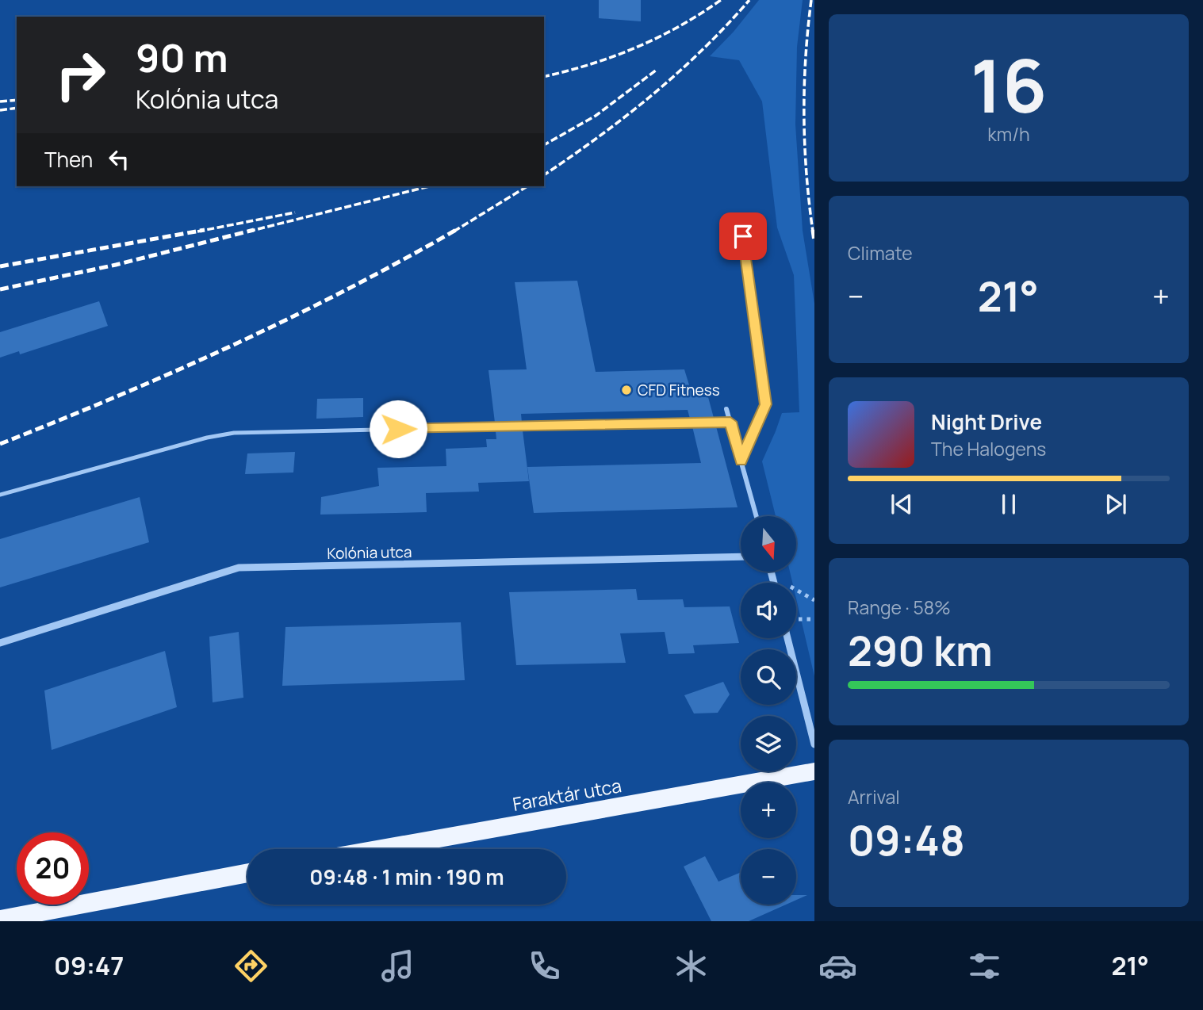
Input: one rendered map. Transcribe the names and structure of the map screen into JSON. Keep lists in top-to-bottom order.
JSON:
{
  "streets": {
    "main road": ["Faraktár utca"],
    "street": ["Kolónia utca"]
  },
  "places": ["CFD Fitness"],
  "north": "bottom",
  "page": {
    "tile": [
      ["16", "km/h"],
      "Climate",
      ["Range · 58%", "290 km"],
      ["Arrival", "09:48"]
    ],
    "turn": ["90 m", "Kolónia utca"],
    "then": "Then",
    "heat": ["−", "21°", "+"],
    "song": ["Night Drive", "The Halogens"],
    "map_buttons": ["+", "−"],
    "limit": "20",
    "trip": "09:48 · 1 min · 190 m",
    "tabs": ["09:47", "21°"]
  }
}
